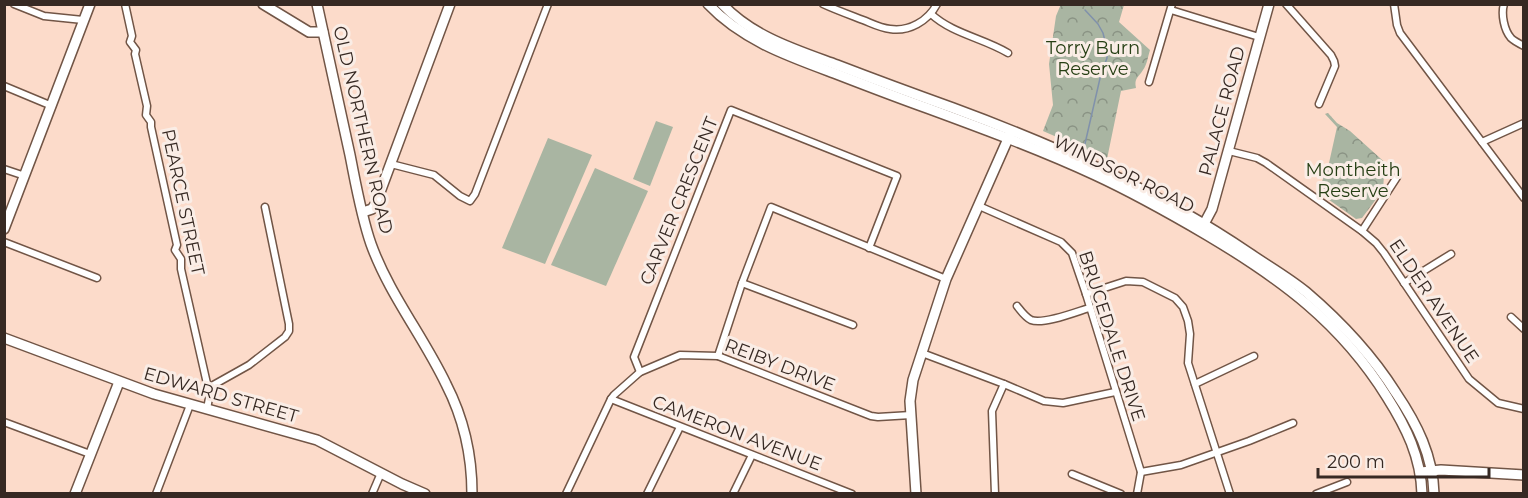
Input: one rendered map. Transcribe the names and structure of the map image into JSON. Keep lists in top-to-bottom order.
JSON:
{
  "streets": {
    "main road": [
      "PALACE ROAD",
      "OLD NORTHERN ROAD",
      "WINDSOR ROAD",
      "EDWARD STREET"
    ],
    "street": [
      "CARVER CRESCENT",
      "PEARCE STREET",
      "ELDER AVENUE",
      "BRUCEDALE DRIVE",
      "REIBY DRIVE",
      "CAMERON AVENUE"
    ]
  },
  "crossings": [
    ["PALACE ROAD", "WINDSOR ROAD"],
    ["PALACE ROAD", "ELDER AVENUE"],
    ["CARVER CRESCENT", "REIBY DRIVE"],
    ["PEARCE STREET", "EDWARD STREET"],
    ["REIBY DRIVE", "CAMERON AVENUE"]
  ],
  "parks": ["Torry Burn Reserve", "Montheith Reserve"],
  "scale_bar": "200 m"
}
